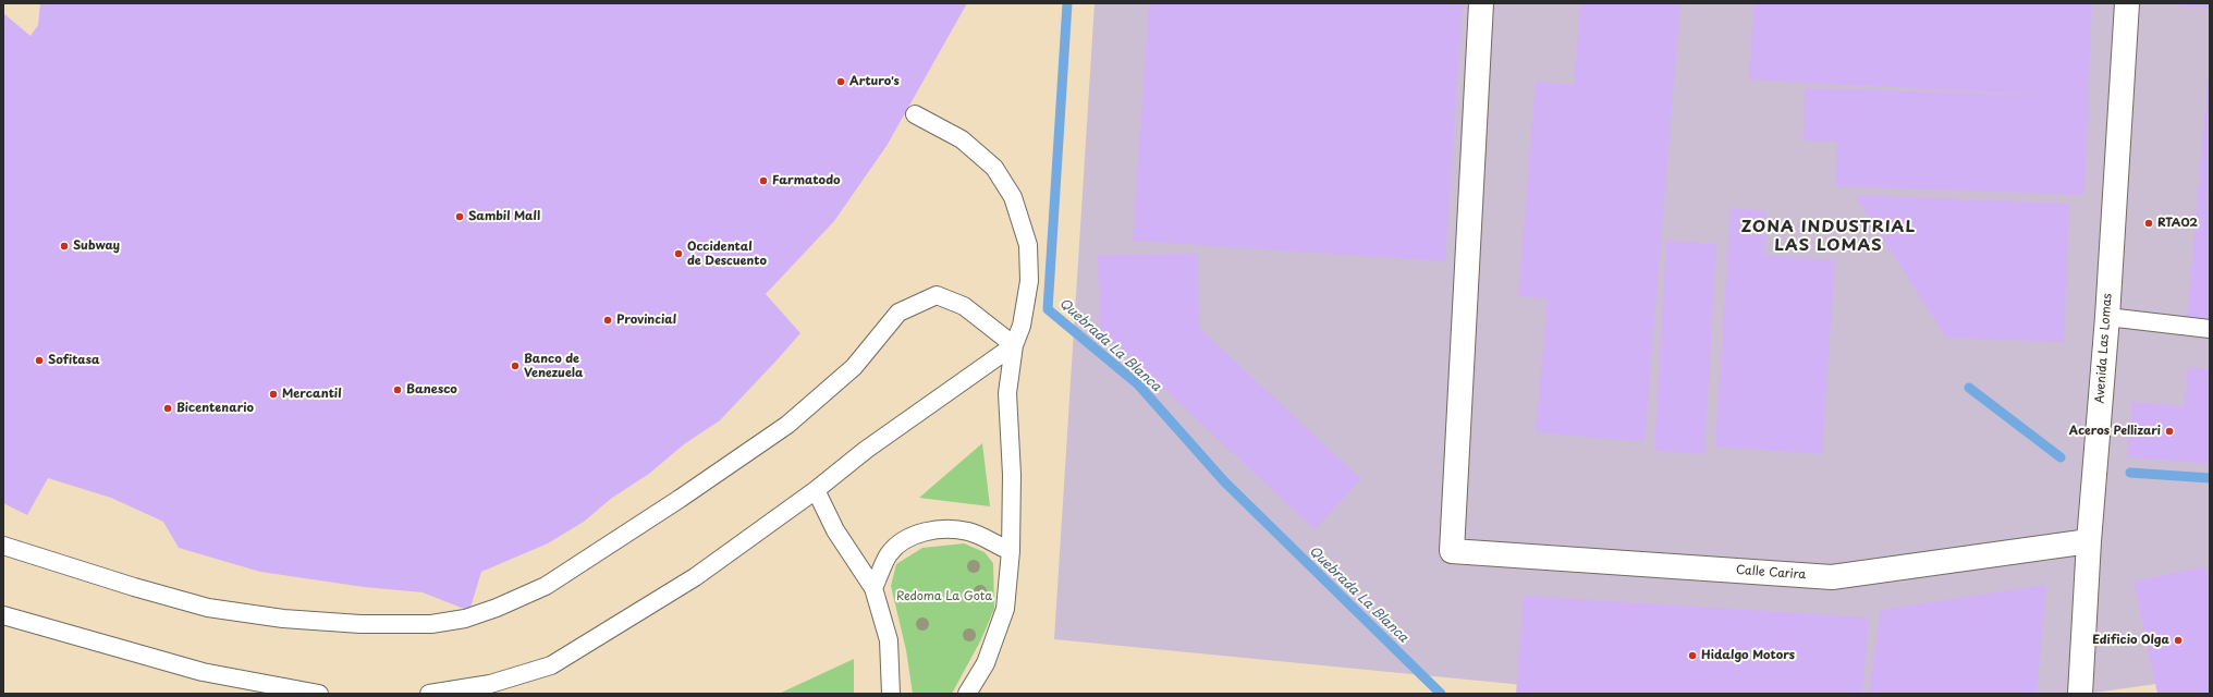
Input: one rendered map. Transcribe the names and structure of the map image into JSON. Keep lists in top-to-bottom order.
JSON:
{
  "streets": {
    "street": ["Avenida Las Lomas", "Calle Carira"]
  },
  "crossings": [
    ["Avenida Las Lomas", "Calle Carira"]
  ],
  "districts": ["ZONA INDUSTRIAL LAS LOMAS"],
  "water": ["Quebrada La Blanca"],
  "parks": ["Redoma La Gota"],
  "places": [
    "Arturo's",
    "Farmatodo",
    "Sambil Mall",
    "RTA02",
    "Subway",
    "Occidental de Descuento",
    "Provincial",
    "Sofitasa",
    "Banco de Venezuela",
    "Banesco",
    "Mercantil",
    "Bicentenario",
    "Aceros Pellizari",
    "Edificio Olga",
    "Hidalgo Motors"
  ]
}
